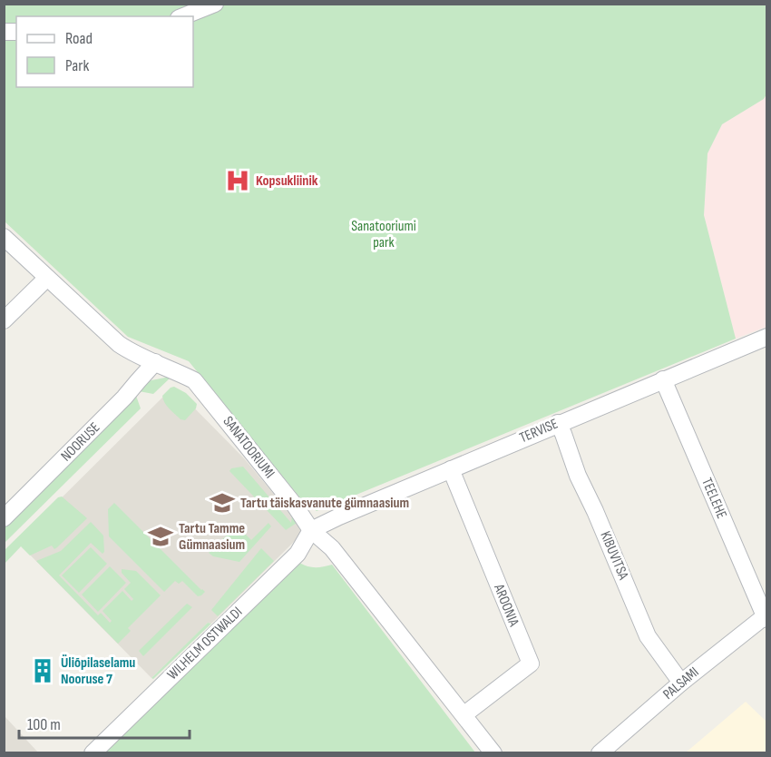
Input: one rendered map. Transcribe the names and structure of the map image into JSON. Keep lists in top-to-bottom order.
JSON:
{
  "streets": {
    "street": [
      "TERVISE",
      "NOORUSE",
      "SANATOORIUMI",
      "TEELEHE",
      "KIBUVITSA",
      "AROONIA",
      "WILHELM OSTWALDI",
      "PALSAMI"
    ]
  },
  "crossings": [
    ["TERVISE", "SANATOORIUMI"],
    ["TERVISE", "TEELEHE"],
    ["TERVISE", "KIBUVITSA"],
    ["TERVISE", "AROONIA"],
    ["TERVISE", "WILHELM OSTWALDI"],
    ["NOORUSE", "SANATOORIUMI"],
    ["SANATOORIUMI", "AROONIA"],
    ["SANATOORIUMI", "WILHELM OSTWALDI"],
    ["TEELEHE", "PALSAMI"],
    ["KIBUVITSA", "PALSAMI"]
  ],
  "parks": ["Sanatooriumi park"],
  "places": {
    "hospital": ["Kopsukliinik"],
    "school or university": ["Tartu täiskasvanute gümnaasium", "Tartu Tamme Gümnaasium"],
    "building": ["Üliõpilaselamu Nooruse 7"]
  },
  "legend": ["Road", "Park"],
  "scale_bar": "100 m"
}
